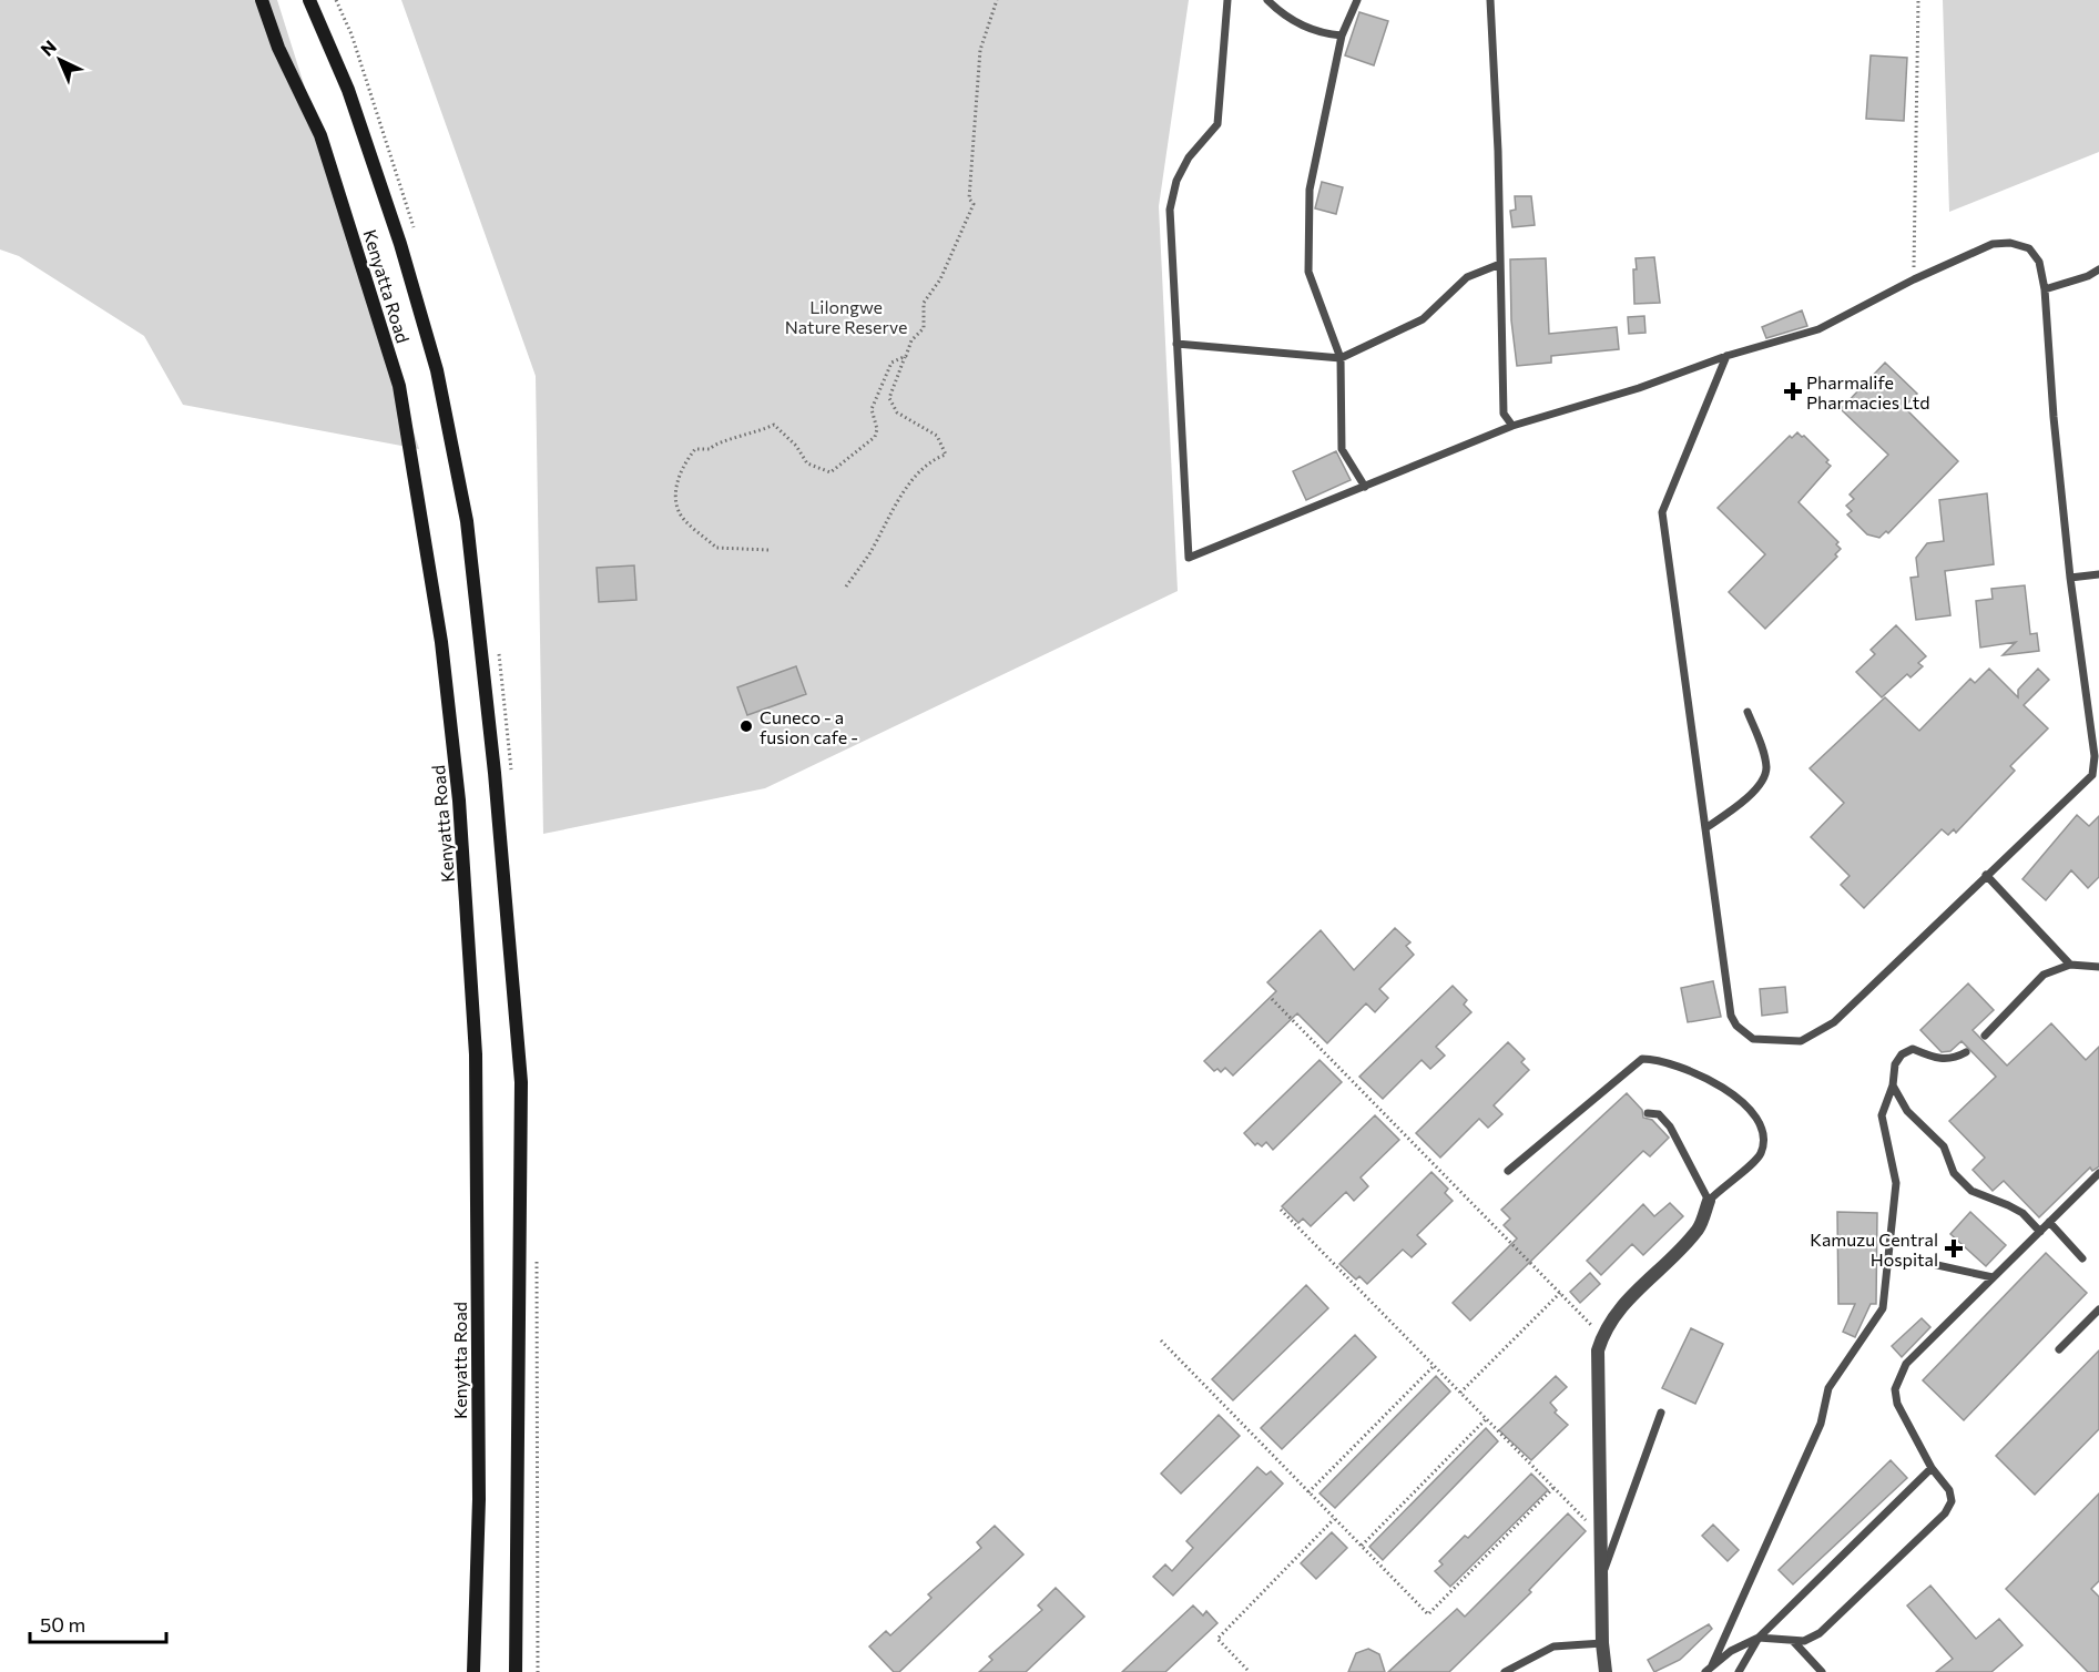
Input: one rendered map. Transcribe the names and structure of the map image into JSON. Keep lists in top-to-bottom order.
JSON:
{
  "streets": {
    "main road": ["Kenyatta Road"]
  },
  "parks": ["Lilongwe Nature Reserve"],
  "places": {
    "health": ["Pharmalife Pharmacies Ltd", "Kamuzu Central Hospital"],
    "other": ["Cuneco - a fusion cafe -"]
  },
  "scale_bar": "50 m",
  "north": "top left"
}
